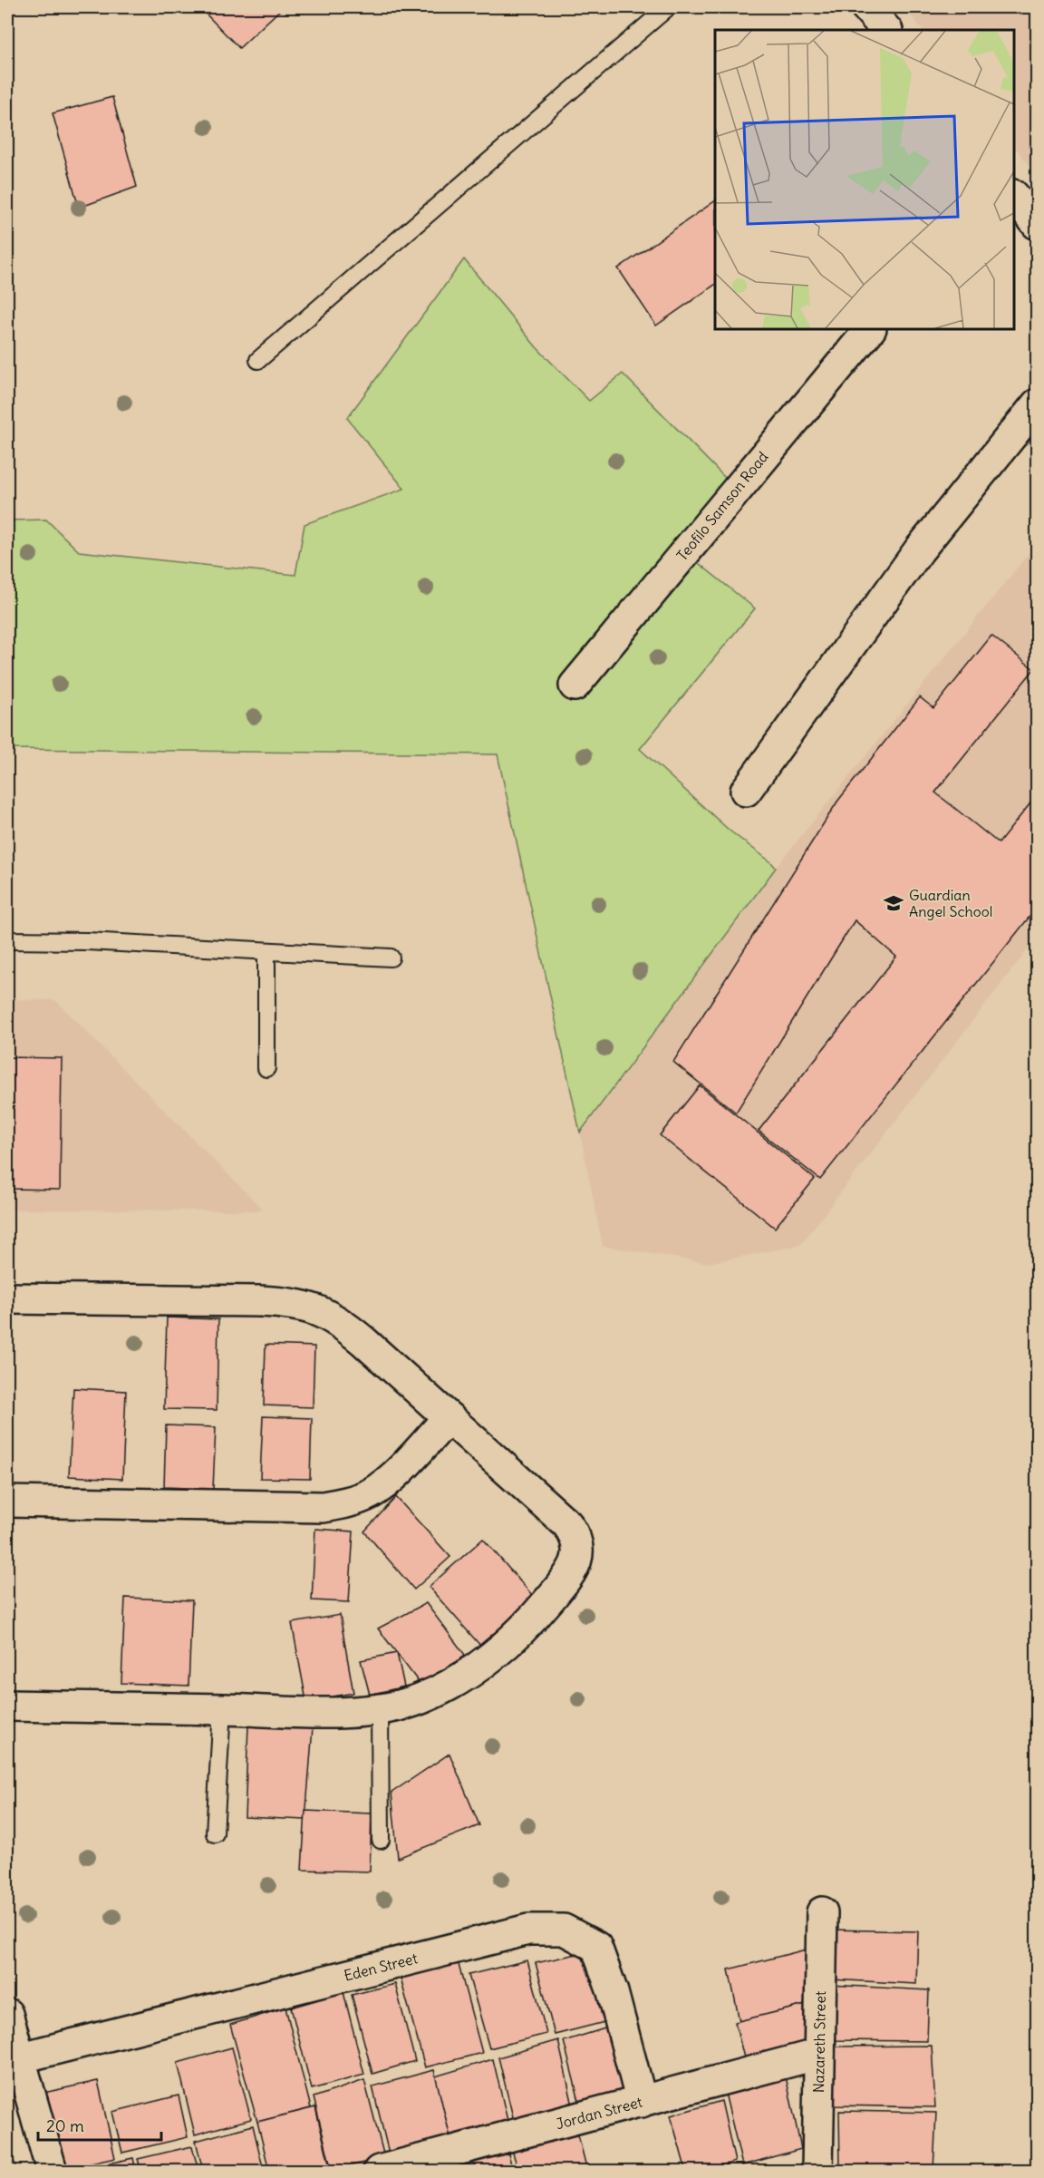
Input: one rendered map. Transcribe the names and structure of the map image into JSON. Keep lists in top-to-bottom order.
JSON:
{
  "streets": {
    "street": [
      "Teofilo Samson Road",
      "Eden Street",
      "Nazareth Street",
      "Jordan Street"
    ]
  },
  "crossings": [
    ["Eden Street", "Jordan Street"],
    ["Nazareth Street", "Jordan Street"]
  ],
  "places": {
    "school or university": ["Guardian Angel School"]
  },
  "scale_bar": "20 m"
}
